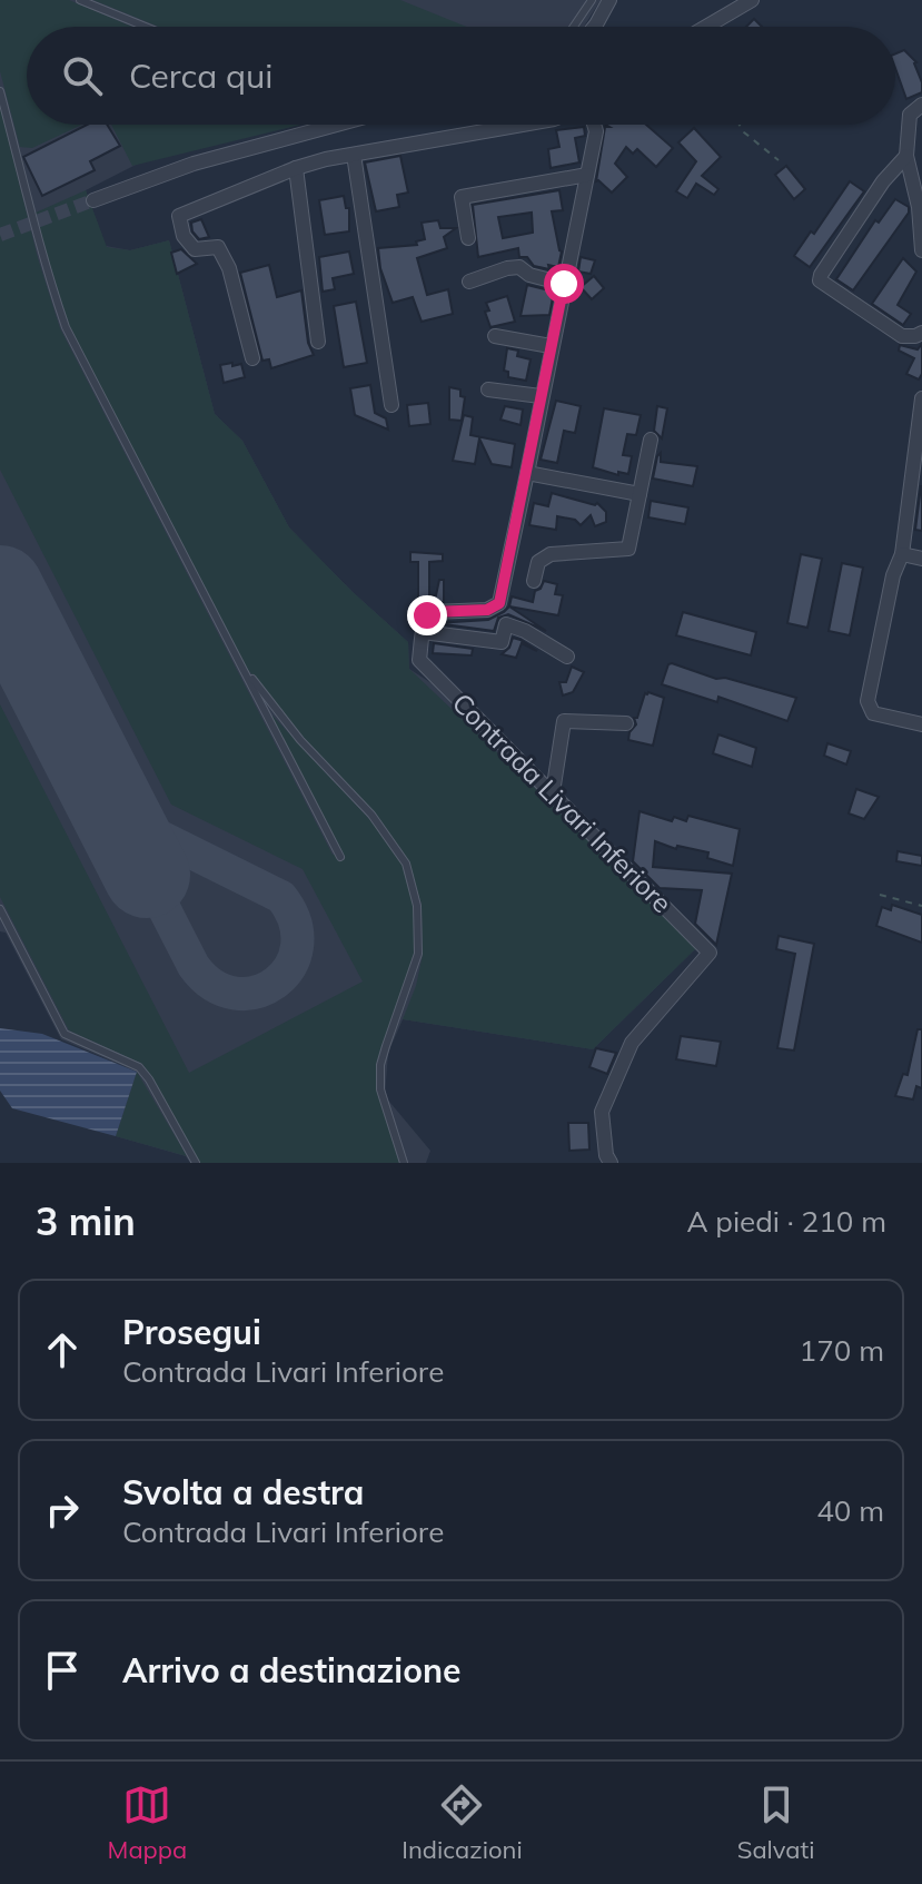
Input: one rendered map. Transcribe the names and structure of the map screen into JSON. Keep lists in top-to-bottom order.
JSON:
{
  "streets": {
    "street": ["Contrada Livari Inferiore"]
  },
  "page": {
    "search": "Cerca qui",
    "heading": ["3 min", "A piedi · 210 m"],
    "list": [
      ["Prosegui", "Contrada Livari Inferiore", "170 m"],
      ["Svolta a destra", "Contrada Livari Inferiore", "40 m"],
      "Arrivo a destinazione"
    ],
    "nav": ["Mappa", "Indicazioni", "Salvati"]
  }
}
